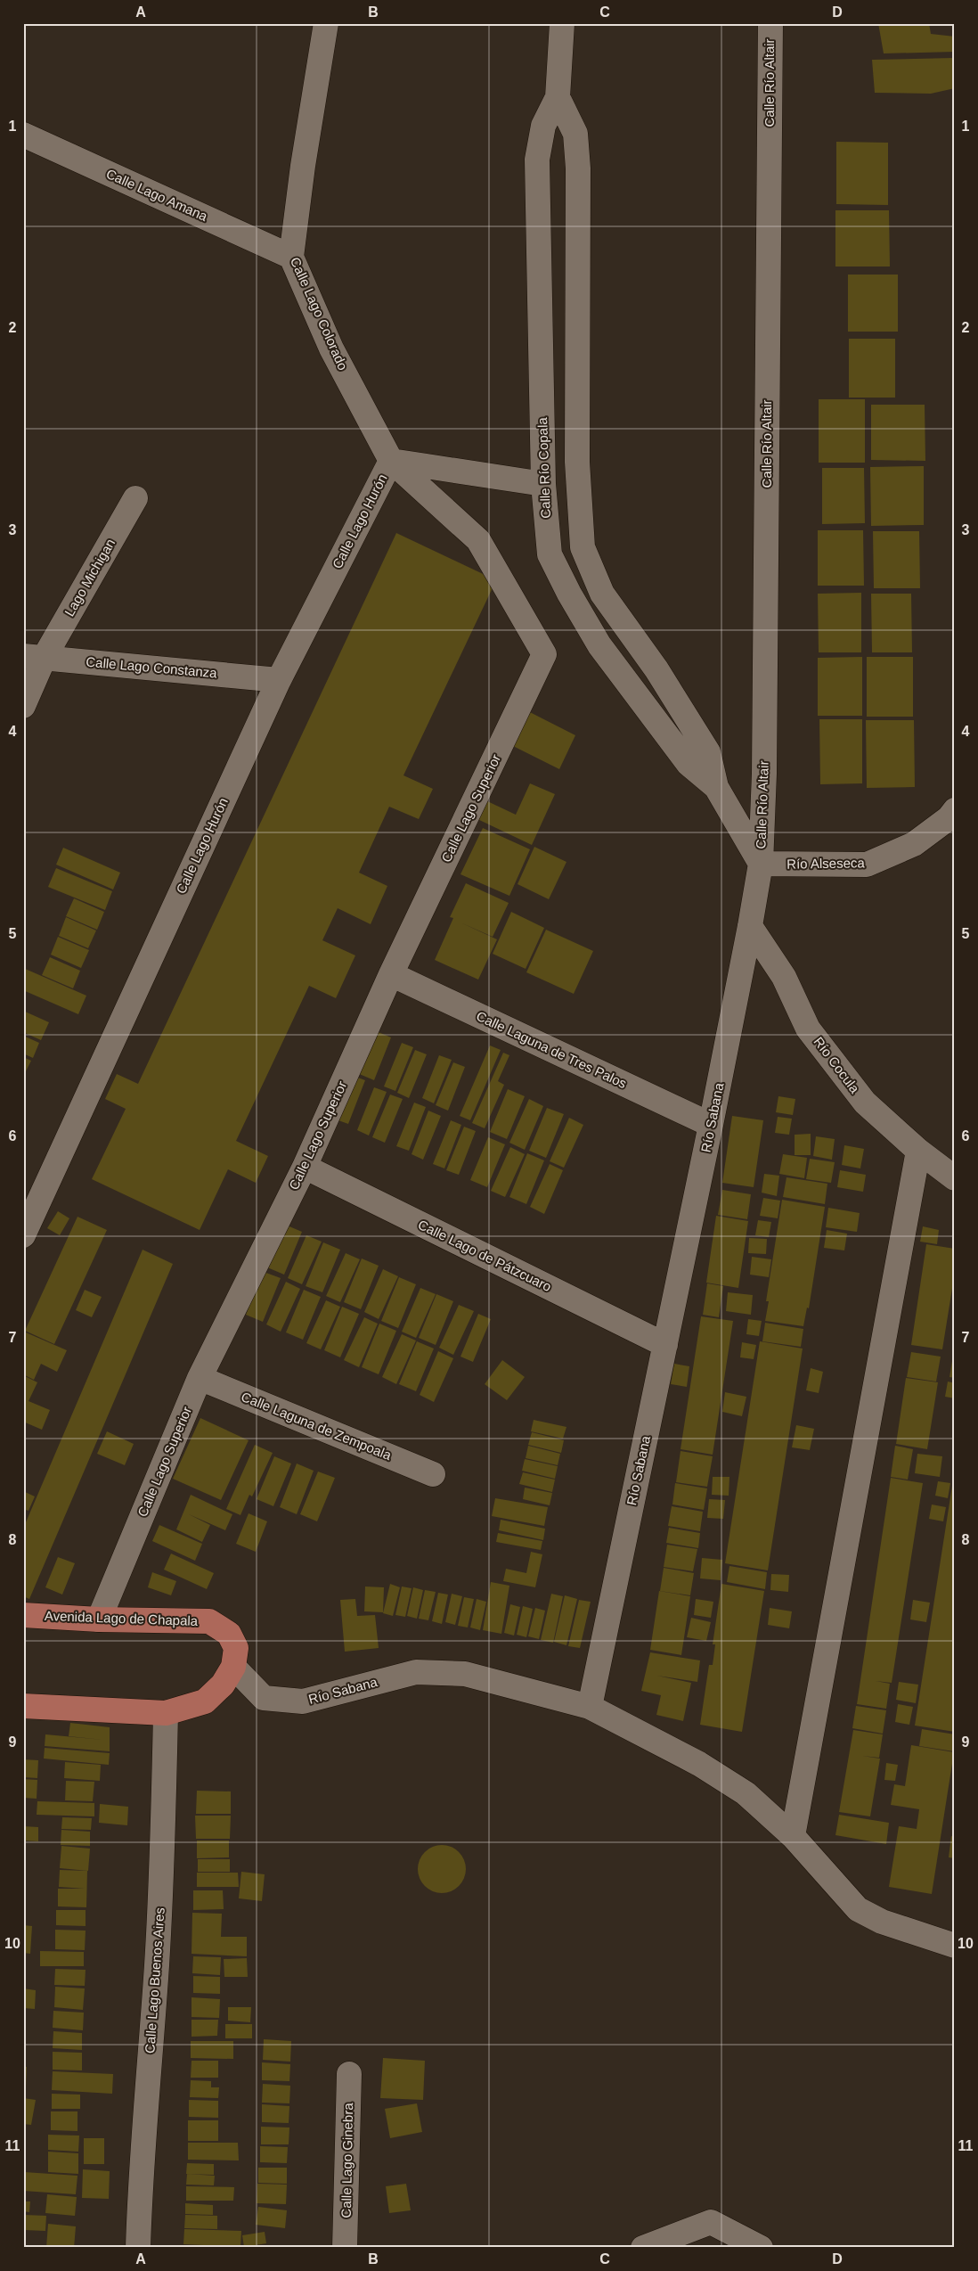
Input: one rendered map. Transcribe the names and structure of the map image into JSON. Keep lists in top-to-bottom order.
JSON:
{
  "streets": {
    "main road": ["Avenida Lago de Chapala"],
    "street": [
      "Calle Río Altair",
      "Calle Lago Amana",
      "Calle Lago Colorado",
      "Calle Río Copala",
      "Calle Lago Hurón",
      "Lago Michigan",
      "Calle Lago Constanza",
      "Calle Lago Superior",
      "Río Alseseca",
      "Calle Laguna de Tres Palos",
      "Río Cocula",
      "Río Sabana",
      "Calle Lago de Pátzcuaro",
      "Calle Laguna de Zempoala",
      "Calle Lago Buenos Aires",
      "Calle Lago Ginebra"
    ]
  },
  "crossings": [
    ["Calle Río Altair", "Calle Río Copala"],
    ["Calle Río Altair", "Río Alseseca"],
    ["Calle Río Altair", "Río Sabana"],
    ["Calle Lago Amana", "Calle Lago Colorado"],
    ["Calle Lago Colorado", "Calle Lago Hurón"],
    ["Calle Lago Colorado", "Calle Lago Superior"],
    ["Calle Río Copala", "Río Alseseca"],
    ["Calle Río Copala", "Río Sabana"],
    ["Calle Lago Hurón", "Calle Lago Constanza"],
    ["Lago Michigan", "Calle Lago Constanza"],
    ["Calle Lago Superior", "Calle Laguna de Tres Palos"],
    ["Calle Lago Superior", "Calle Lago de Pátzcuaro"],
    ["Calle Lago Superior", "Calle Laguna de Zempoala"],
    ["Calle Lago Superior", "Avenida Lago de Chapala"],
    ["Río Alseseca", "Río Sabana"],
    ["Calle Laguna de Tres Palos", "Río Sabana"],
    ["Río Cocula", "Río Sabana"],
    ["Río Sabana", "Calle Lago de Pátzcuaro"],
    ["Río Sabana", "Avenida Lago de Chapala"],
    ["Avenida Lago de Chapala", "Calle Lago Buenos Aires"]
  ],
  "grid": {
    "columns": [
      "A",
      "B",
      "C",
      "D"
    ],
    "rows": [
      "1",
      "2",
      "3",
      "4",
      "5",
      "6",
      "7",
      "8",
      "9",
      "10",
      "11"
    ]
  }
}
